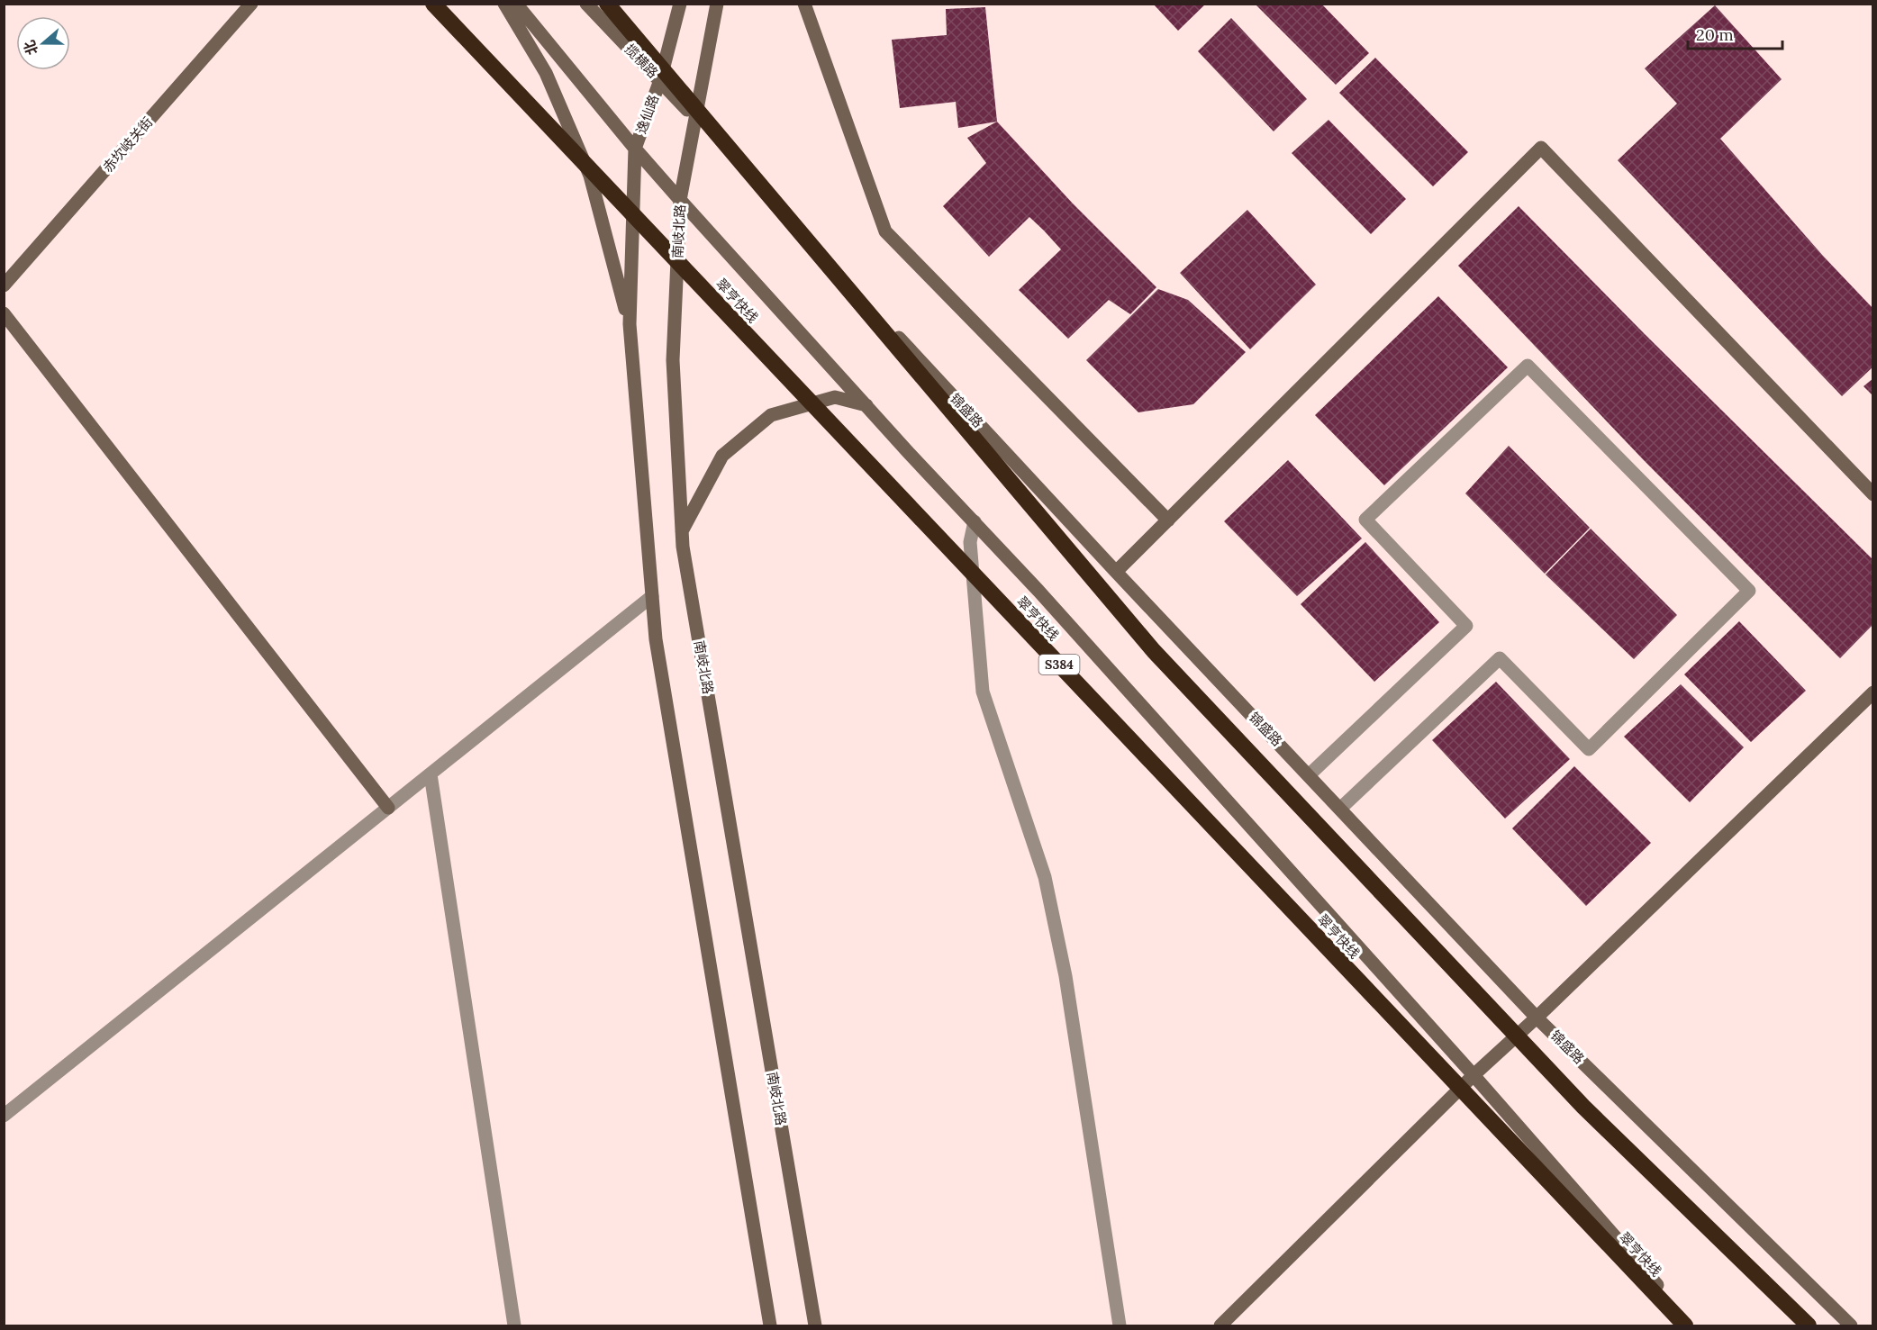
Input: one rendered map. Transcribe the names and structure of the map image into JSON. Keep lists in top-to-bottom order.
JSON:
{
  "streets": {
    "highway": ["翠亨快线", "S384"],
    "main road": [
      "揽横路",
      "逸仙路",
      "赤坎岐关街",
      "南岐北路",
      "锦盛路"
    ]
  },
  "crossings": [
    ["揽横路", "逸仙路"],
    ["揽横路", "南岐北路"],
    ["揽横路", "锦盛路"],
    ["南岐北路", "锦盛路"]
  ],
  "scale_bar": "20 m",
  "north": "left"
}
